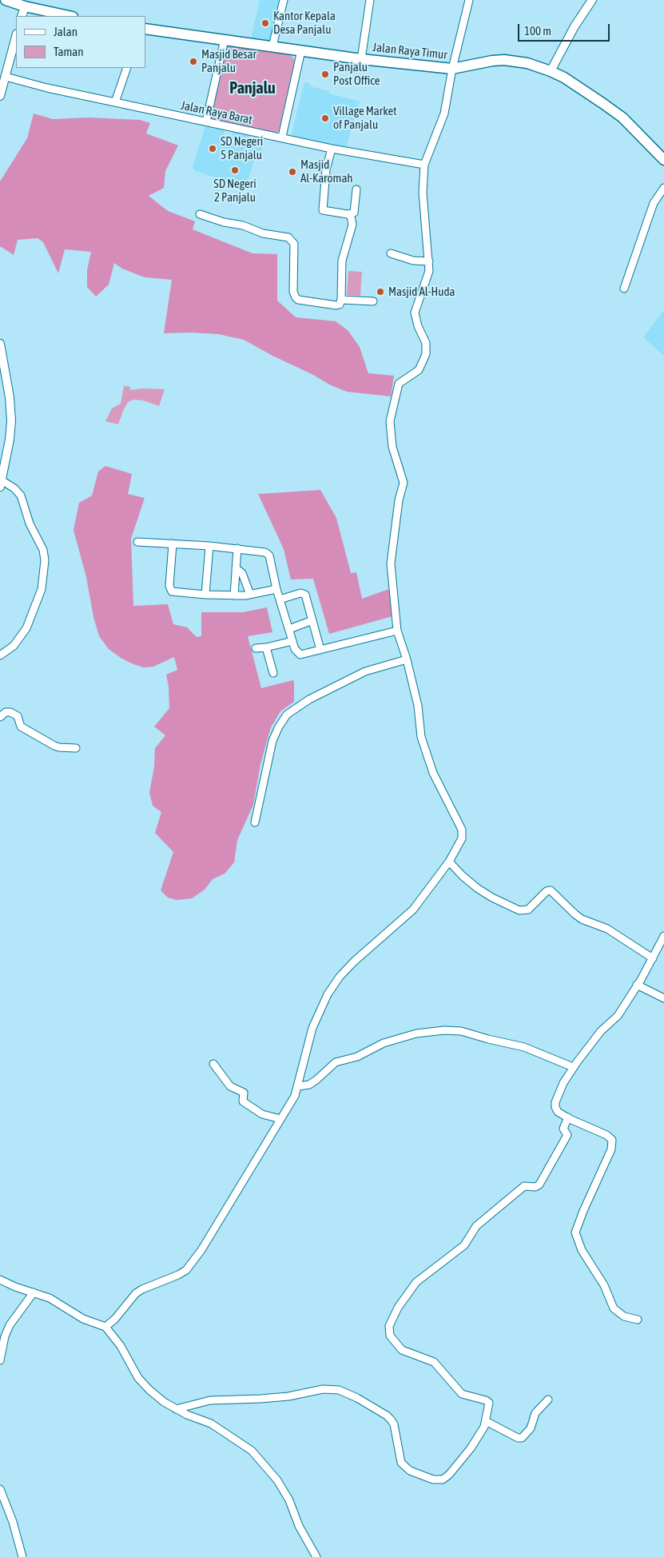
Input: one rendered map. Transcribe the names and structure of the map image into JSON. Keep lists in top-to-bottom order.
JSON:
{
  "streets": {
    "main road": ["Jalan Raya Timur"],
    "street": ["Jalan Raya Barat"]
  },
  "districts": ["Panjalu"],
  "places": [
    "Kantor Kepala Desa Panjalu",
    "Masjid Besar Panjalu",
    "Panjalu Post Office",
    "Village Market of Panjalu",
    "SD Negeri 5 Panjalu",
    "SD Negeri 2 Panjalu",
    "Masjid Al-Karomah",
    "Masjid Al-Huda"
  ],
  "legend": ["Jalan", "Taman"],
  "scale_bar": "100 m"
}
